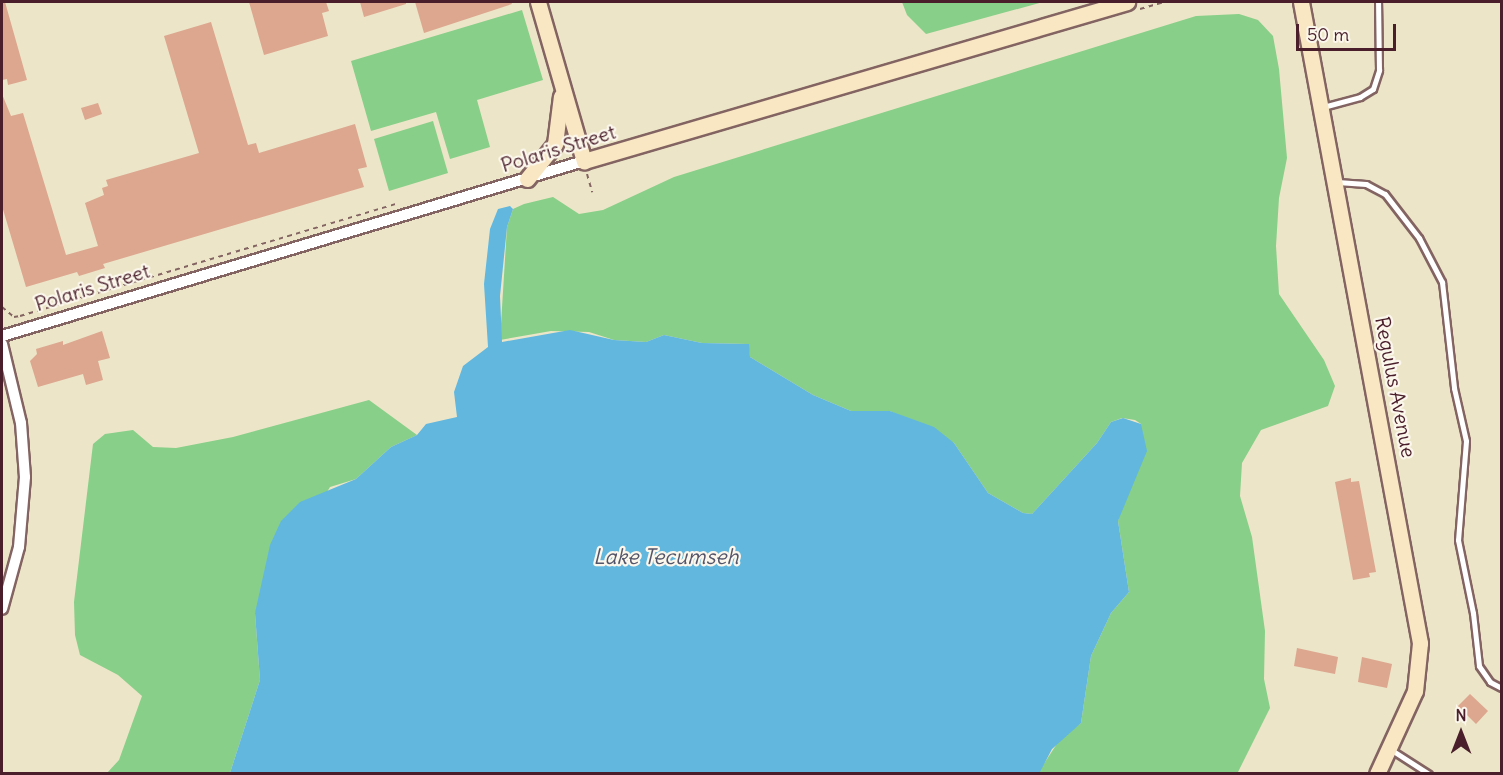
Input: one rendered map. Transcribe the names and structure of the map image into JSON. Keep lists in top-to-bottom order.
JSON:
{
  "streets": {
    "street": ["Polaris Street", "Regulus Avenue"]
  },
  "water": ["Lake Tecumseh"],
  "scale_bar": "50 m",
  "north": "top"
}
